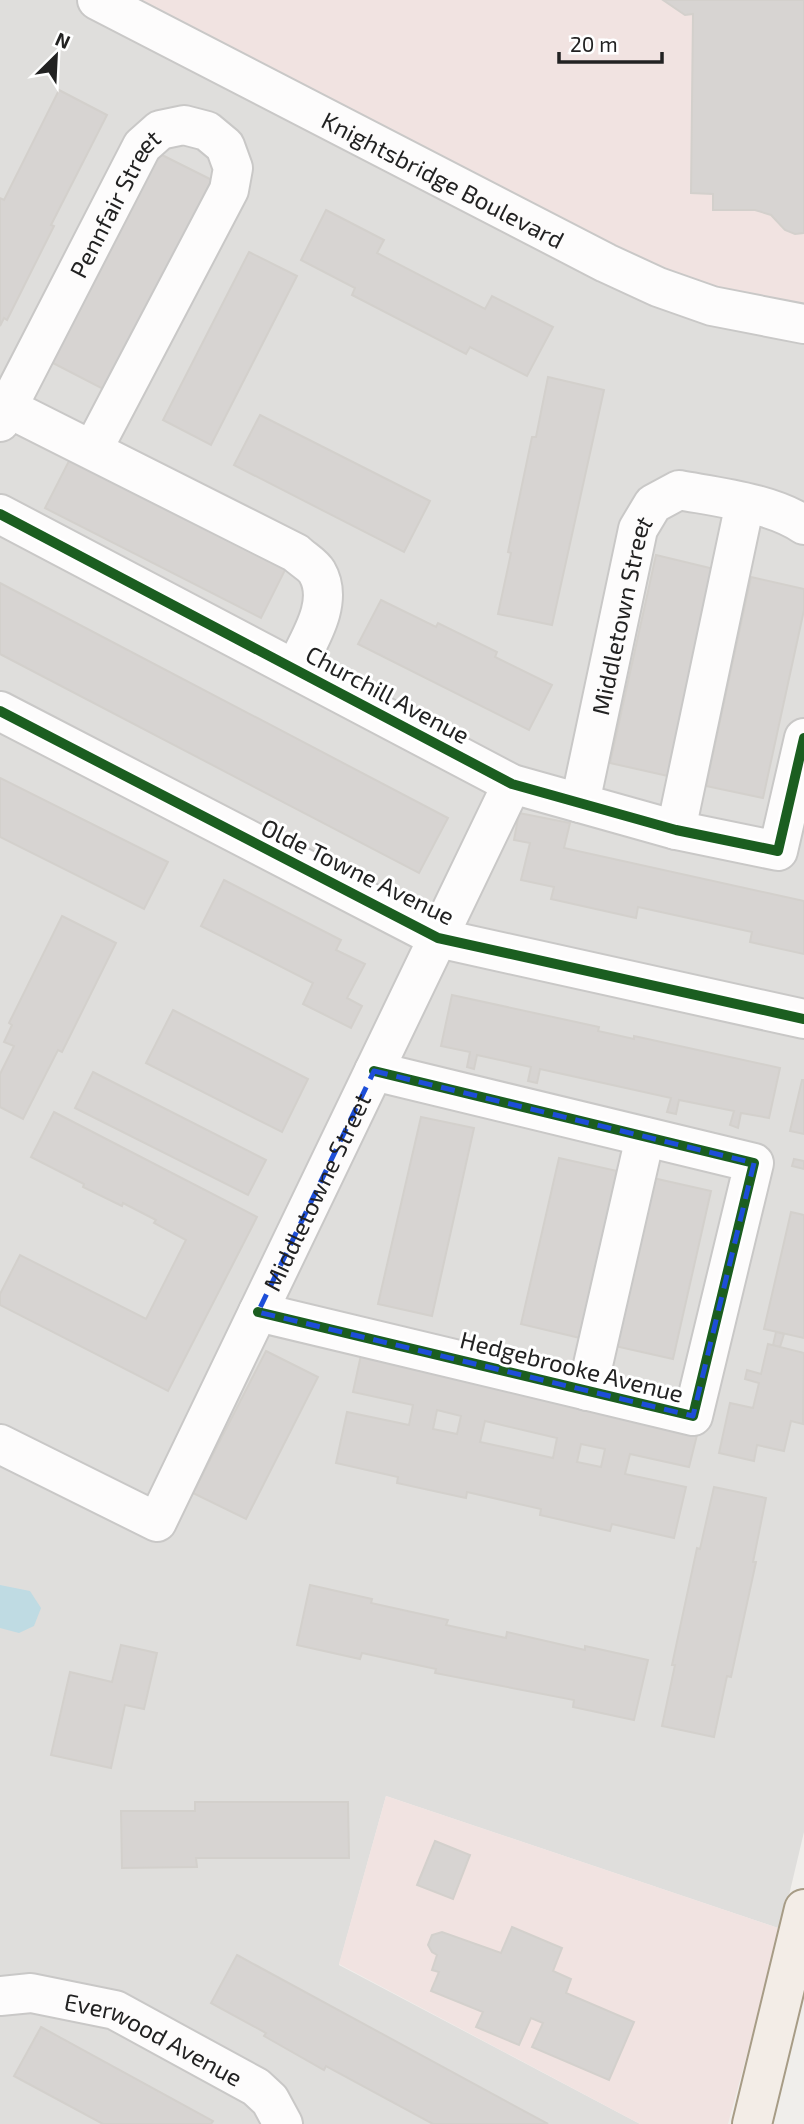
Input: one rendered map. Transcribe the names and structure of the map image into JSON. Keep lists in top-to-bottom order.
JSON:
{
  "streets": {
    "street": [
      "Knightsbridge Boulevard",
      "Pennfair Street",
      "Middletown Street",
      "Churchill Avenue",
      "Olde Towne Avenue",
      "Middletowne Street",
      "Hedgebrooke Avenue",
      "Everwood Avenue"
    ]
  },
  "crossings": [
    ["Pennfair Street", "Churchill Avenue"],
    ["Middletown Street", "Churchill Avenue"],
    ["Churchill Avenue", "Middletowne Street"],
    ["Olde Towne Avenue", "Middletowne Street"],
    ["Middletowne Street", "Hedgebrooke Avenue"]
  ],
  "scale_bar": "20 m",
  "north": "top right"
}
